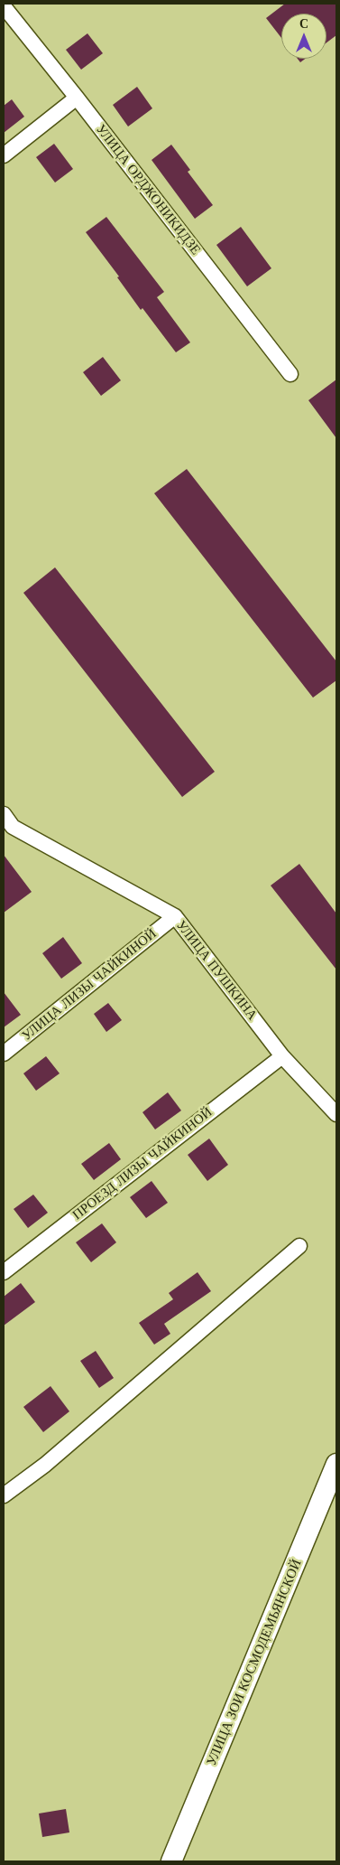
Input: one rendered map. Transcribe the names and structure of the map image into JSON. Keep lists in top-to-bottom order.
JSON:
{
  "streets": {
    "street": [
      "УЛИЦА ОРДЖОНИКИДЗЕ",
      "УЛИЦА ПУШКИНА",
      "УЛИЦА ЛИЗЫ ЧАЙКИНОЙ",
      "ПРОЕЗД ЛИЗЫ ЧАЙКИНОЙ",
      "УЛИЦА ЗОИ КОСМОДЕМЬЯНСКОЙ"
    ]
  },
  "crossings": [
    ["УЛИЦА ПУШКИНА", "УЛИЦА ЛИЗЫ ЧАЙКИНОЙ"],
    ["УЛИЦА ПУШКИНА", "ПРОЕЗД ЛИЗЫ ЧАЙКИНОЙ"]
  ],
  "north": "top"
}
